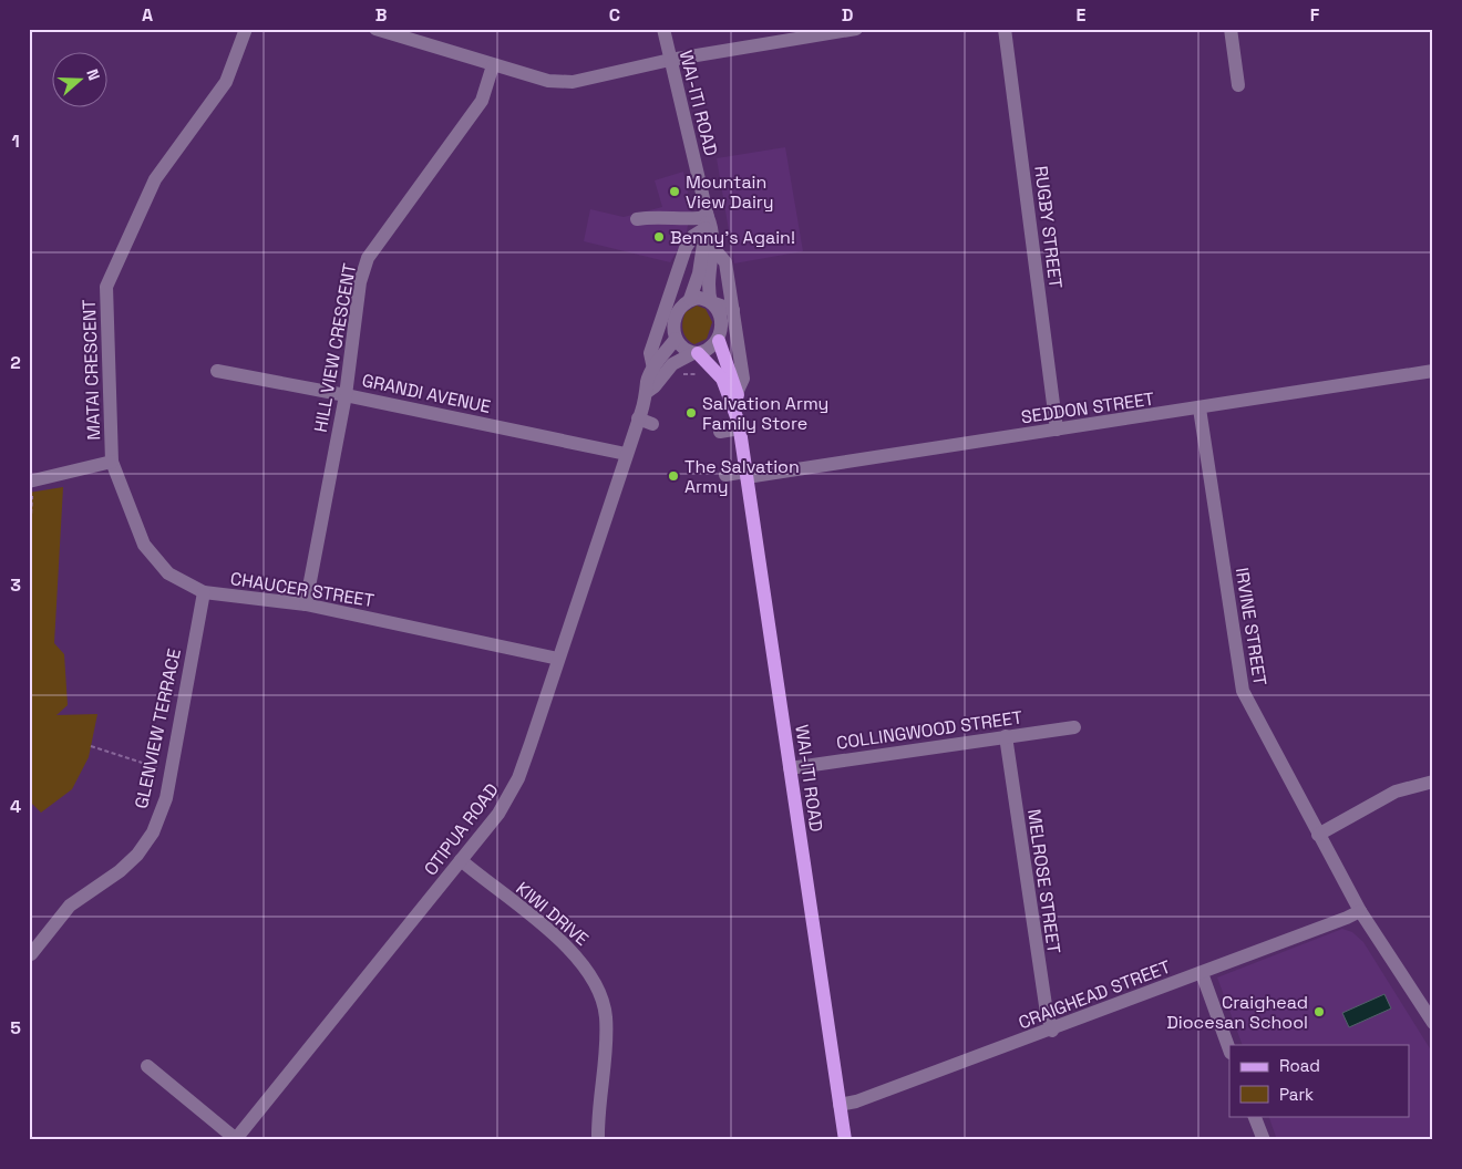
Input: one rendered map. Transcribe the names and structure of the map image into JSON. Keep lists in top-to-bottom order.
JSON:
{
  "streets": {
    "main road": ["WAI-ITI ROAD"],
    "street": [
      "RUGBY STREET",
      "HILL VIEW CRESCENT",
      "MATAI CRESCENT",
      "GRANDI AVENUE",
      "SEDDON STREET",
      "CHAUCER STREET",
      "IRVINE STREET",
      "GLENVIEW TERRACE",
      "COLLINGWOOD STREET",
      "OTIPUA ROAD",
      "MELROSE STREET",
      "KIWI DRIVE",
      "CRAIGHEAD STREET"
    ]
  },
  "crossings": [
    ["WAI-ITI ROAD", "SEDDON STREET"],
    ["WAI-ITI ROAD", "COLLINGWOOD STREET"],
    ["WAI-ITI ROAD", "OTIPUA ROAD"],
    ["WAI-ITI ROAD", "CRAIGHEAD STREET"],
    ["RUGBY STREET", "SEDDON STREET"],
    ["HILL VIEW CRESCENT", "GRANDI AVENUE"],
    ["HILL VIEW CRESCENT", "CHAUCER STREET"],
    ["MATAI CRESCENT", "CHAUCER STREET"],
    ["GRANDI AVENUE", "OTIPUA ROAD"],
    ["SEDDON STREET", "IRVINE STREET"],
    ["CHAUCER STREET", "GLENVIEW TERRACE"],
    ["CHAUCER STREET", "OTIPUA ROAD"],
    ["IRVINE STREET", "CRAIGHEAD STREET"],
    ["COLLINGWOOD STREET", "MELROSE STREET"],
    ["OTIPUA ROAD", "KIWI DRIVE"],
    ["MELROSE STREET", "CRAIGHEAD STREET"]
  ],
  "places": [
    "Mountain View Dairy",
    "Benny's Again!",
    "Salvation Army Family Store",
    "The Salvation Army",
    "Craighead Diocesan School"
  ],
  "legend": ["Road", "Park"],
  "north": "right",
  "grid": {
    "columns": [
      "A",
      "B",
      "C",
      "D",
      "E",
      "F"
    ],
    "rows": [
      "1",
      "2",
      "3",
      "4",
      "5"
    ]
  }
}
